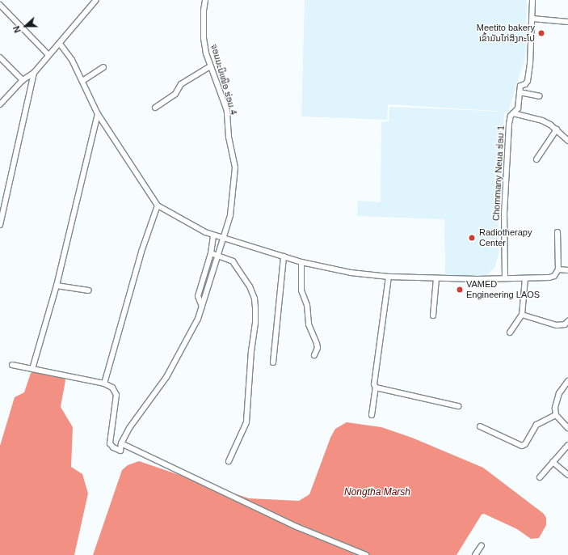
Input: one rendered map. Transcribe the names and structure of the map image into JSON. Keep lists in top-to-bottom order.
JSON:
{
  "streets": {
    "street": ["ຈອມມະນີເໜືອ ຮ່ອມ 4", "Chommany Neua ຮ່ອມ 1"]
  },
  "water": ["Nongtha Marsh"],
  "places": ["Meetito bakery ເຂົ້າມັນໄກ່ສິງກະໂປ", "Radiotherapy Center", "VAMED Engineering LAOS"],
  "north": "left"
}
